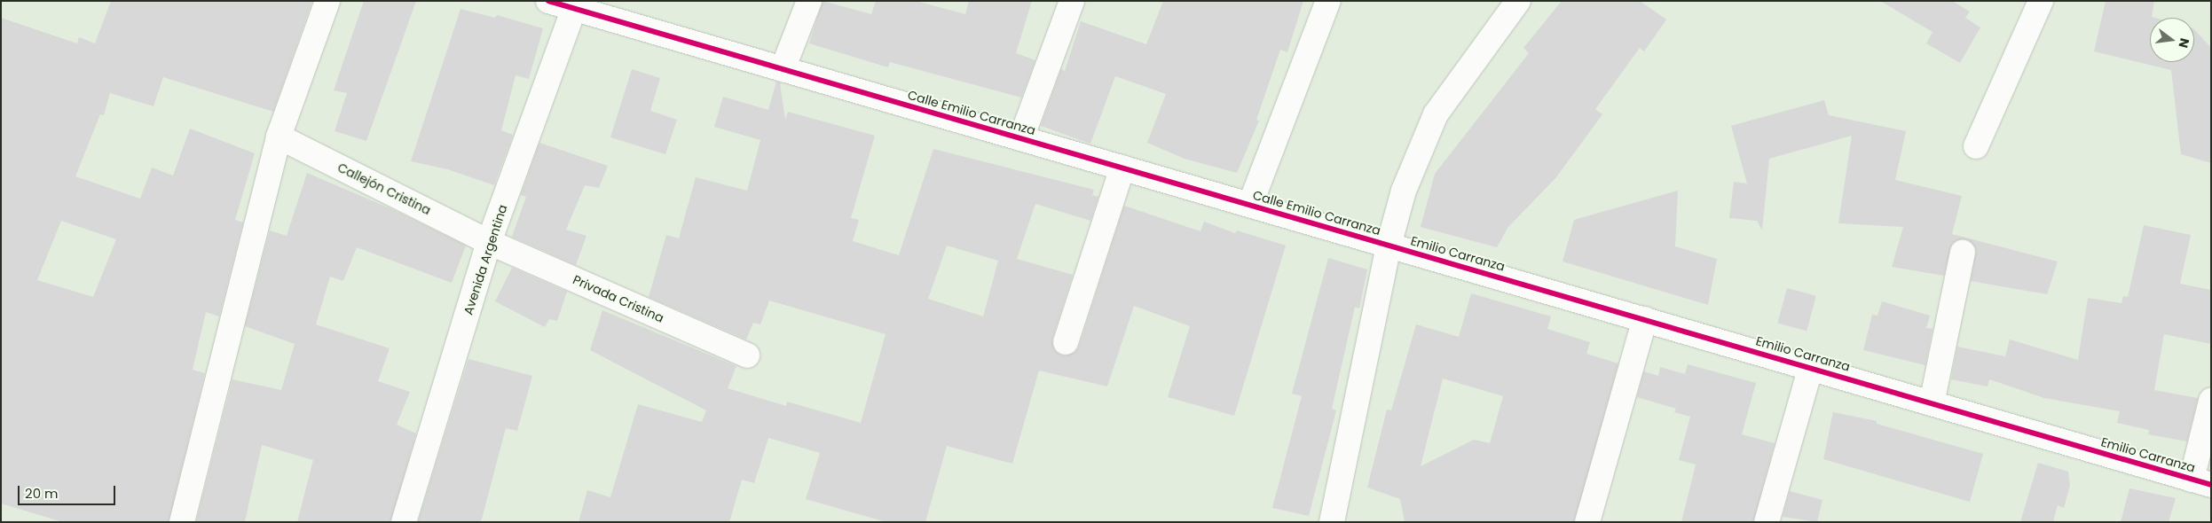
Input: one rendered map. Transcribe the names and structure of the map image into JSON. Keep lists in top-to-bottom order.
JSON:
{
  "streets": {
    "street": [
      "Calle Emilio Carranza",
      "Callejón Cristina",
      "Emilio Carranza",
      "Avenida Argentina",
      "Privada Cristina"
    ]
  },
  "crossings": [
    ["Calle Emilio Carranza", "Emilio Carranza"],
    ["Calle Emilio Carranza", "Avenida Argentina"],
    ["Callejón Cristina", "Avenida Argentina"],
    ["Callejón Cristina", "Privada Cristina"],
    ["Avenida Argentina", "Privada Cristina"]
  ],
  "scale_bar": "20 m",
  "north": "right"
}
